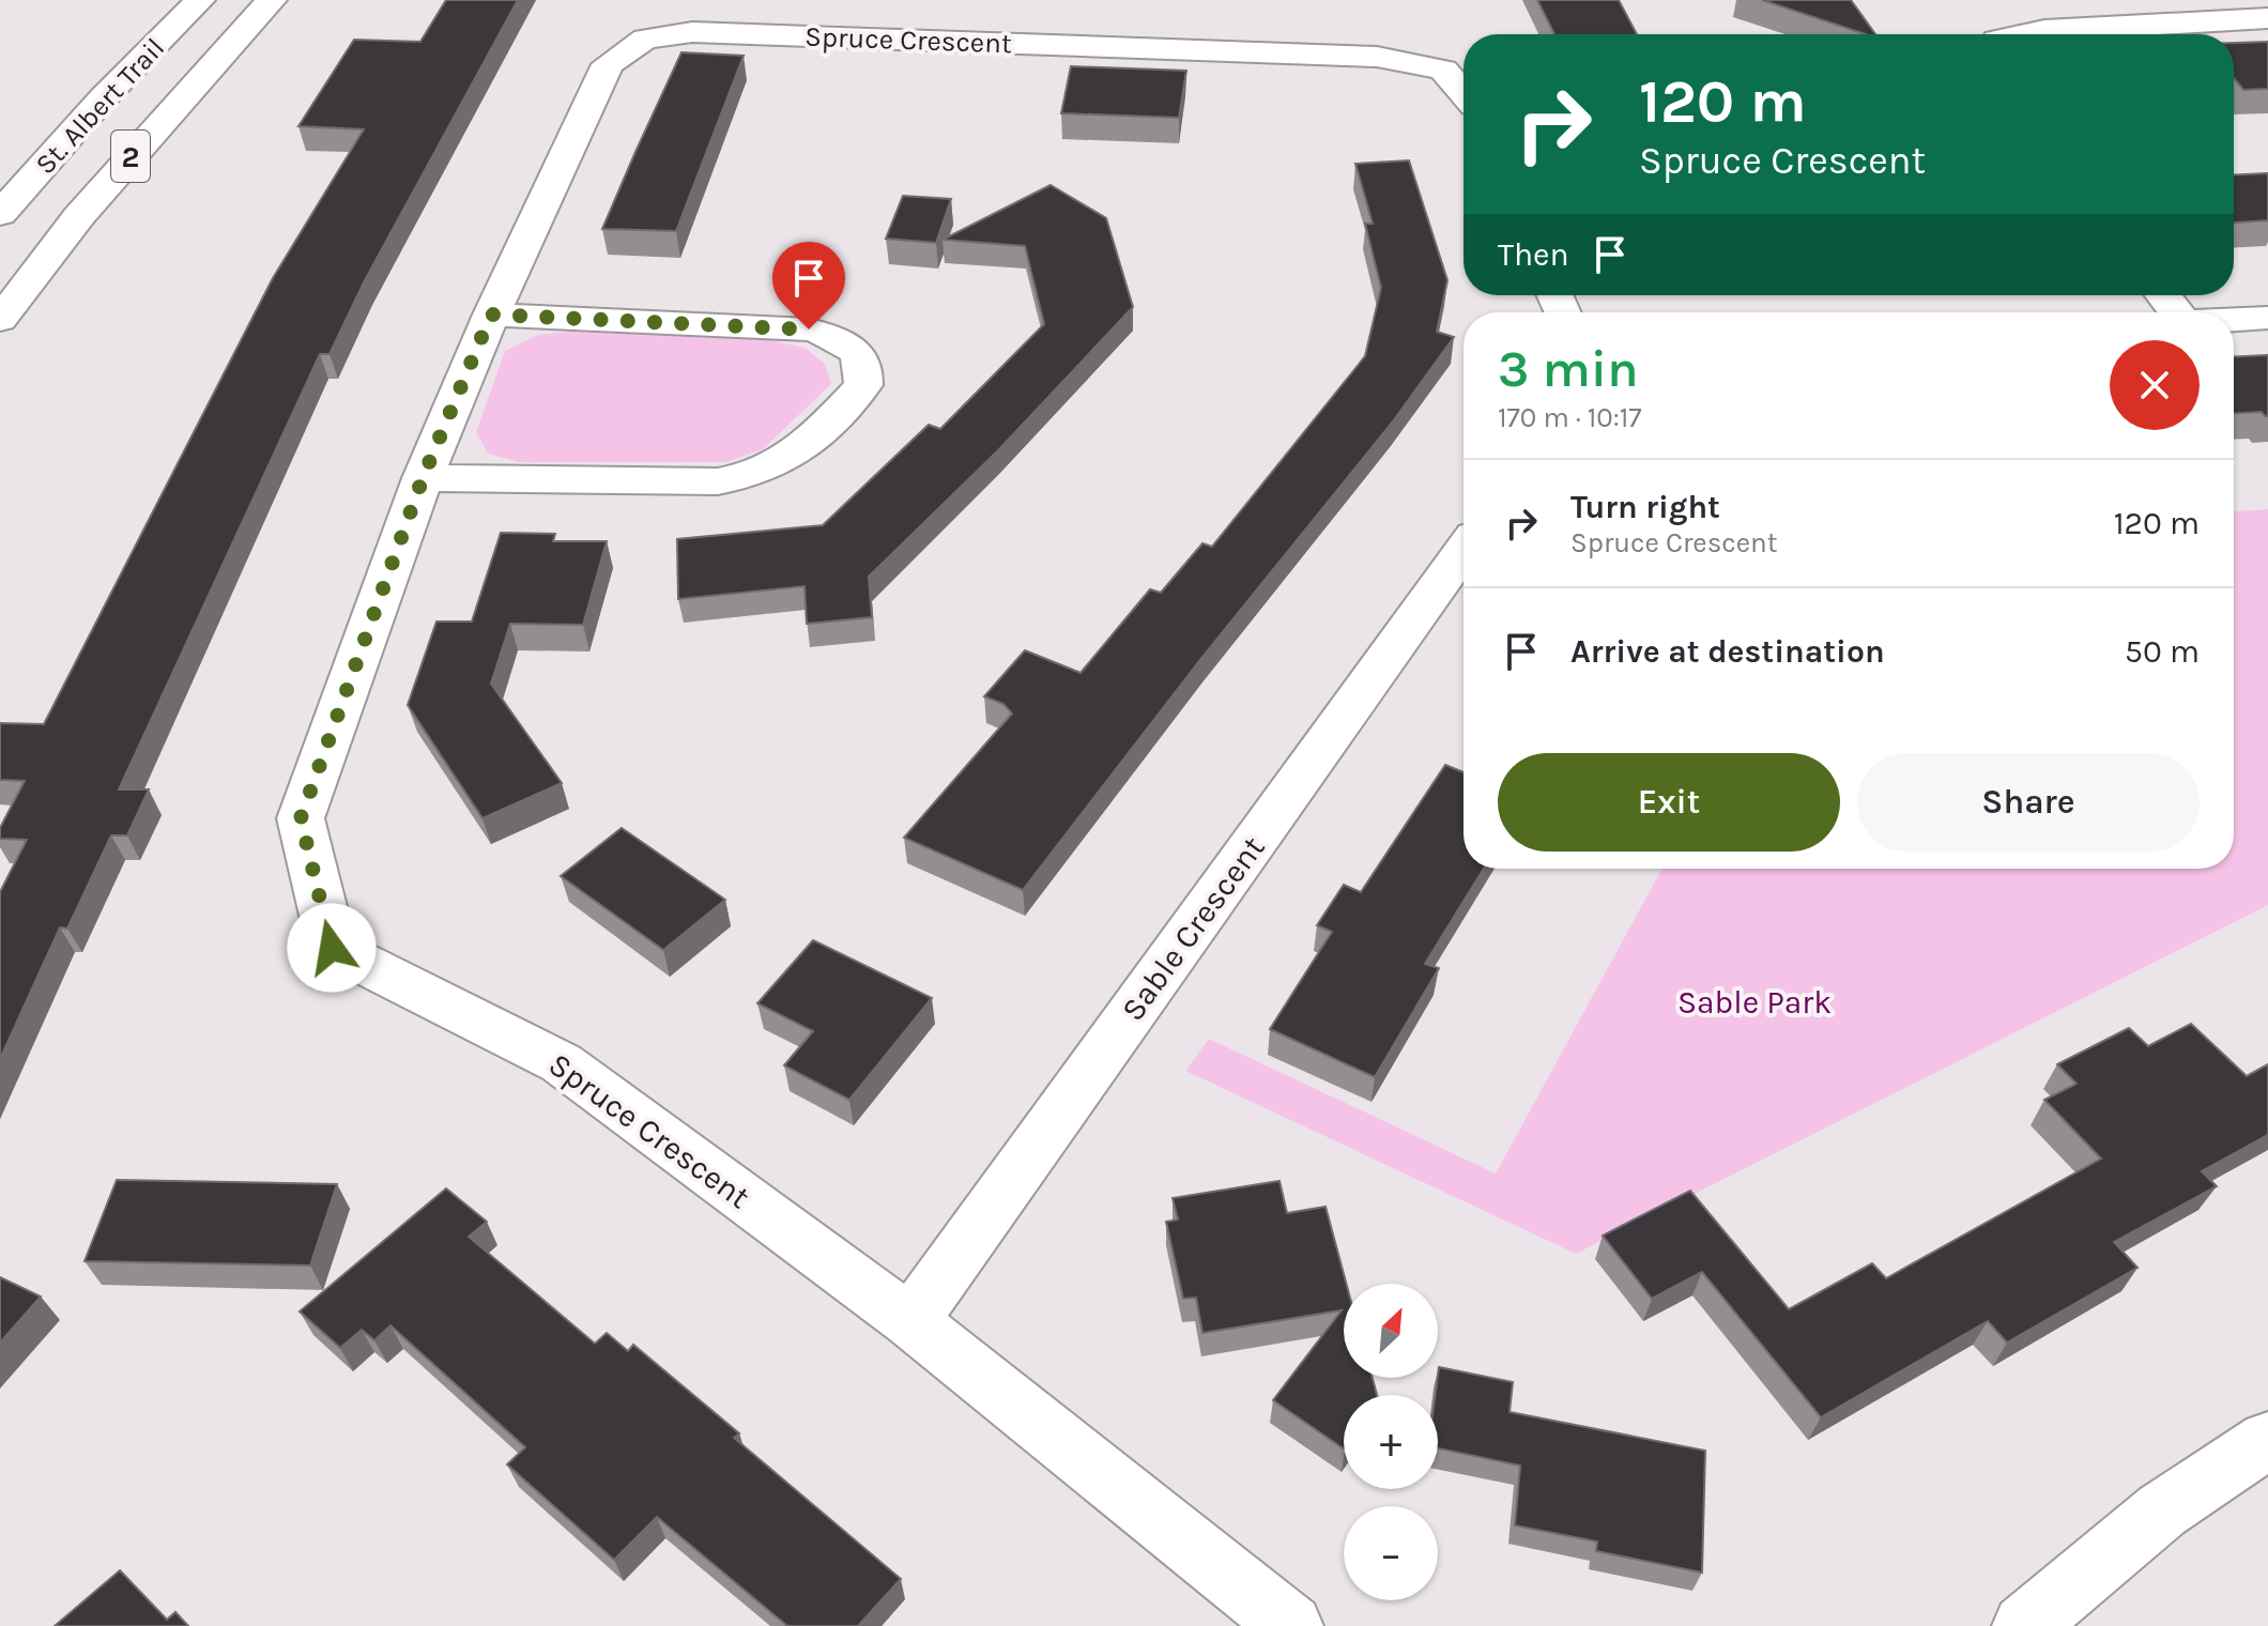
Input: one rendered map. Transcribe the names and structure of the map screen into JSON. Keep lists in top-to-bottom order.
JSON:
{
  "streets": {
    "street": [
      "Spruce Crescent",
      "St. Albert Trail",
      "2",
      "Sable Crescent"
    ]
  },
  "crossings": [
    ["Spruce Crescent", "Sable Crescent"]
  ],
  "parks": ["Sable Park"],
  "north": "top right",
  "page": {
    "turn": ["120 m", "Spruce Crescent"],
    "then": "Then",
    "heading": ["3 min", "170 m · 10:17"],
    "list": [
      {
        "name": "Turn right",
        "note": "Spruce Crescent",
        "value": "120 m"
      },
      {
        "name": "Arrive at destination",
        "value": "50 m"
      }
    ],
    "buttons": ["Exit", "Share"],
    "map_buttons": ["+", "−"]
  }
}
